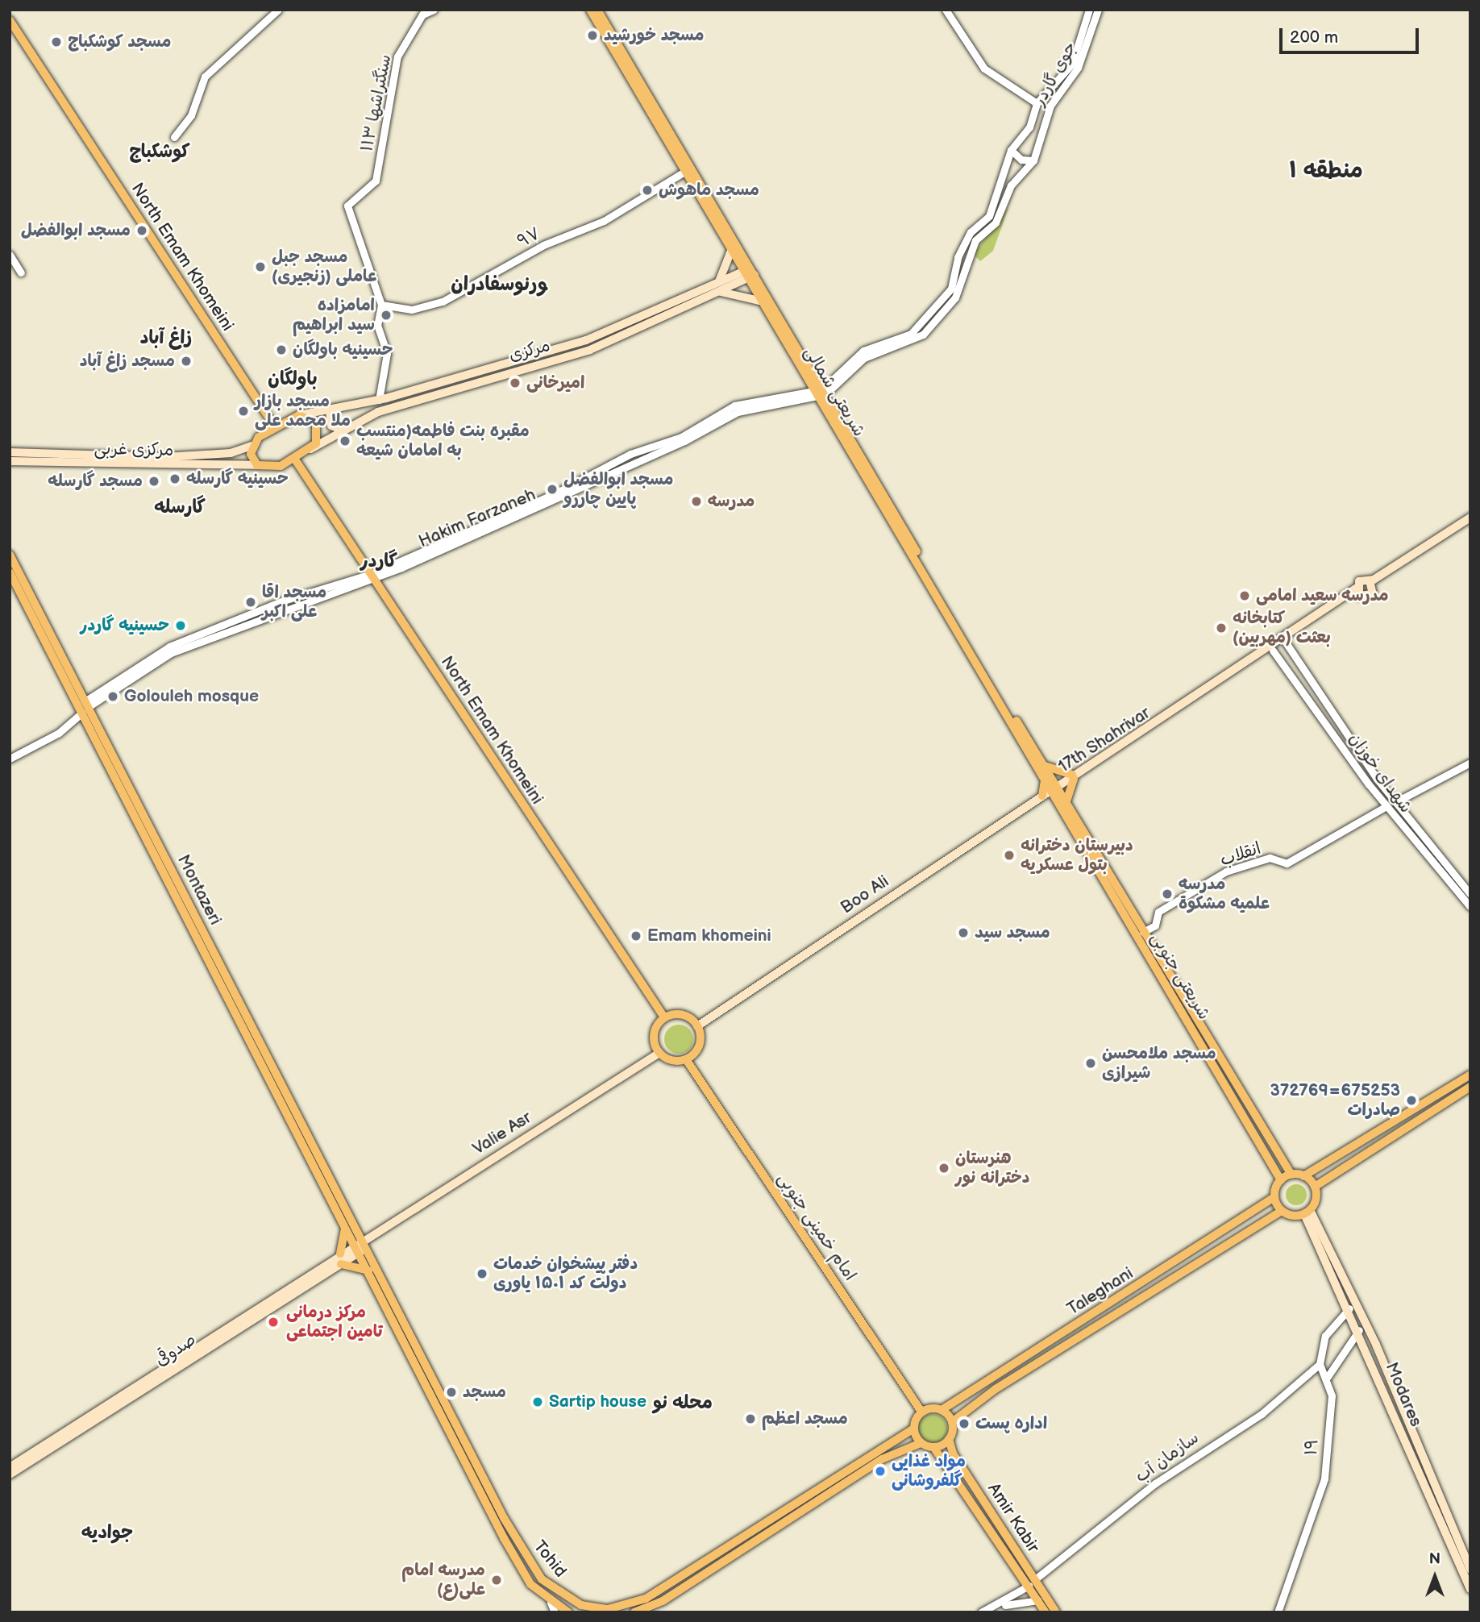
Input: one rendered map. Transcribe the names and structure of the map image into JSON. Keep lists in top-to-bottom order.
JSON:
{
  "streets": {
    "main road": [
      "North Emam Khomeini",
      "مرکزی",
      "شریعتی شمالی",
      "مرکزی غربی",
      "17th Shahrivar",
      "Montazeri",
      "Boo Ali",
      "شریعتی جنوبی",
      "Valie Asr",
      "امام خمینی جنوبی",
      "Taleghani",
      "صدوقی",
      "Modares",
      "Amir Kabir",
      "Tohid"
    ],
    "street": [
      "جوی گاردر",
      "سنگتراشها ۱۱۳",
      "۹۷",
      "Hakim Farzaneh",
      "شهدای خوزان",
      "انقلاب",
      "۱۹",
      "سازمان آب"
    ]
  },
  "crossings": [
    ["جوی گاردر", "شریعتی شمالی"],
    ["جوی گاردر", "Hakim Farzaneh"],
    ["سنگتراشها ۱۱۳", "۹۷"],
    ["۹۷", "شریعتی شمالی"],
    ["North Emam Khomeini", "Hakim Farzaneh"],
    ["North Emam Khomeini", "Boo Ali"],
    ["North Emam Khomeini", "Valie Asr"],
    ["North Emam Khomeini", "امام خمینی جنوبی"],
    ["مرکزی", "شریعتی شمالی"],
    ["شریعتی شمالی", "Hakim Farzaneh"],
    ["شریعتی شمالی", "17th Shahrivar"],
    ["شریعتی شمالی", "Boo Ali"],
    ["شریعتی شمالی", "شریعتی جنوبی"],
    ["Hakim Farzaneh", "Montazeri"],
    ["17th Shahrivar", "شهدای خوزان"],
    ["17th Shahrivar", "Boo Ali"],
    ["17th Shahrivar", "شریعتی جنوبی"],
    ["شهدای خوزان", "انقلاب"],
    ["انقلاب", "شریعتی جنوبی"],
    ["Montazeri", "Valie Asr"],
    ["Montazeri", "صدوقی"],
    ["Montazeri", "Tohid"],
    ["Boo Ali", "شریعتی جنوبی"],
    ["Boo Ali", "Valie Asr"],
    ["Boo Ali", "امام خمینی جنوبی"],
    ["شریعتی جنوبی", "Taleghani"],
    ["شریعتی جنوبی", "Modares"],
    ["Valie Asr", "امام خمینی جنوبی"],
    ["Valie Asr", "صدوقی"],
    ["Valie Asr", "Tohid"],
    ["امام خمینی جنوبی", "Taleghani"],
    ["امام خمینی جنوبی", "Amir Kabir"],
    ["امام خمینی جنوبی", "Tohid"],
    ["Taleghani", "Modares"],
    ["Taleghani", "Amir Kabir"],
    ["Taleghani", "Tohid"],
    ["صدوقی", "Tohid"],
    ["۱۹", "سازمان آب"],
    ["سازمان آب", "Amir Kabir"],
    ["Amir Kabir", "Tohid"]
  ],
  "districts": [
    "کوشکباج",
    "منطقه ۱",
    "ورنوسفادران",
    "زاغ آباد",
    "باولگان",
    "گارسله",
    "گاردر",
    "محله نو",
    "جوادیه"
  ],
  "places": [
    "مسجد خورشید",
    "مسجد کوشکباج",
    "مسجد ماهوش",
    "مسجد ابوالفضل",
    "مسجد جبل عاملی (زنجیری)",
    "امامزاده سید ابراهیم",
    "حسینیه باولگان",
    "مسجد زاغ آباد",
    "امیرخانی",
    "مسجد بازار ملا محمد علی",
    "مقبره بنت فاطمه(منتسب به امامان شیعه",
    "حسینیه گارسله",
    "مسجد گارسله",
    "مسجد ابوالفضل پایین چاررو",
    "مدرسه",
    "مدرسه سعید امامی",
    "مسجد اقا علی اکبر",
    "حسینیه گاردر",
    "کتابخانه بعثت (مهربین)",
    "Golouleh mosque",
    "دبیرستان دخترانه بتول عسکریه",
    "مدرسه علمیه مشکوة",
    "مسجد سید",
    "Emam khomeini",
    "مسجد ملامحسن شیرازی",
    "372769=675253 صادرات",
    "هنرستان دخترانه نور",
    "دفتر پیشخوان خدمات دولت کد ۱۵۰۱ یاوری",
    "مرکز درمانی تامین اجتماعی",
    "مسجد",
    "Sartip house",
    "مسجد اعظم",
    "اداره پست",
    "مواد غذایی گلفروشانی",
    "مدرسه امام علی(ع)"
  ],
  "scale_bar": "200 m",
  "north": "top"
}
